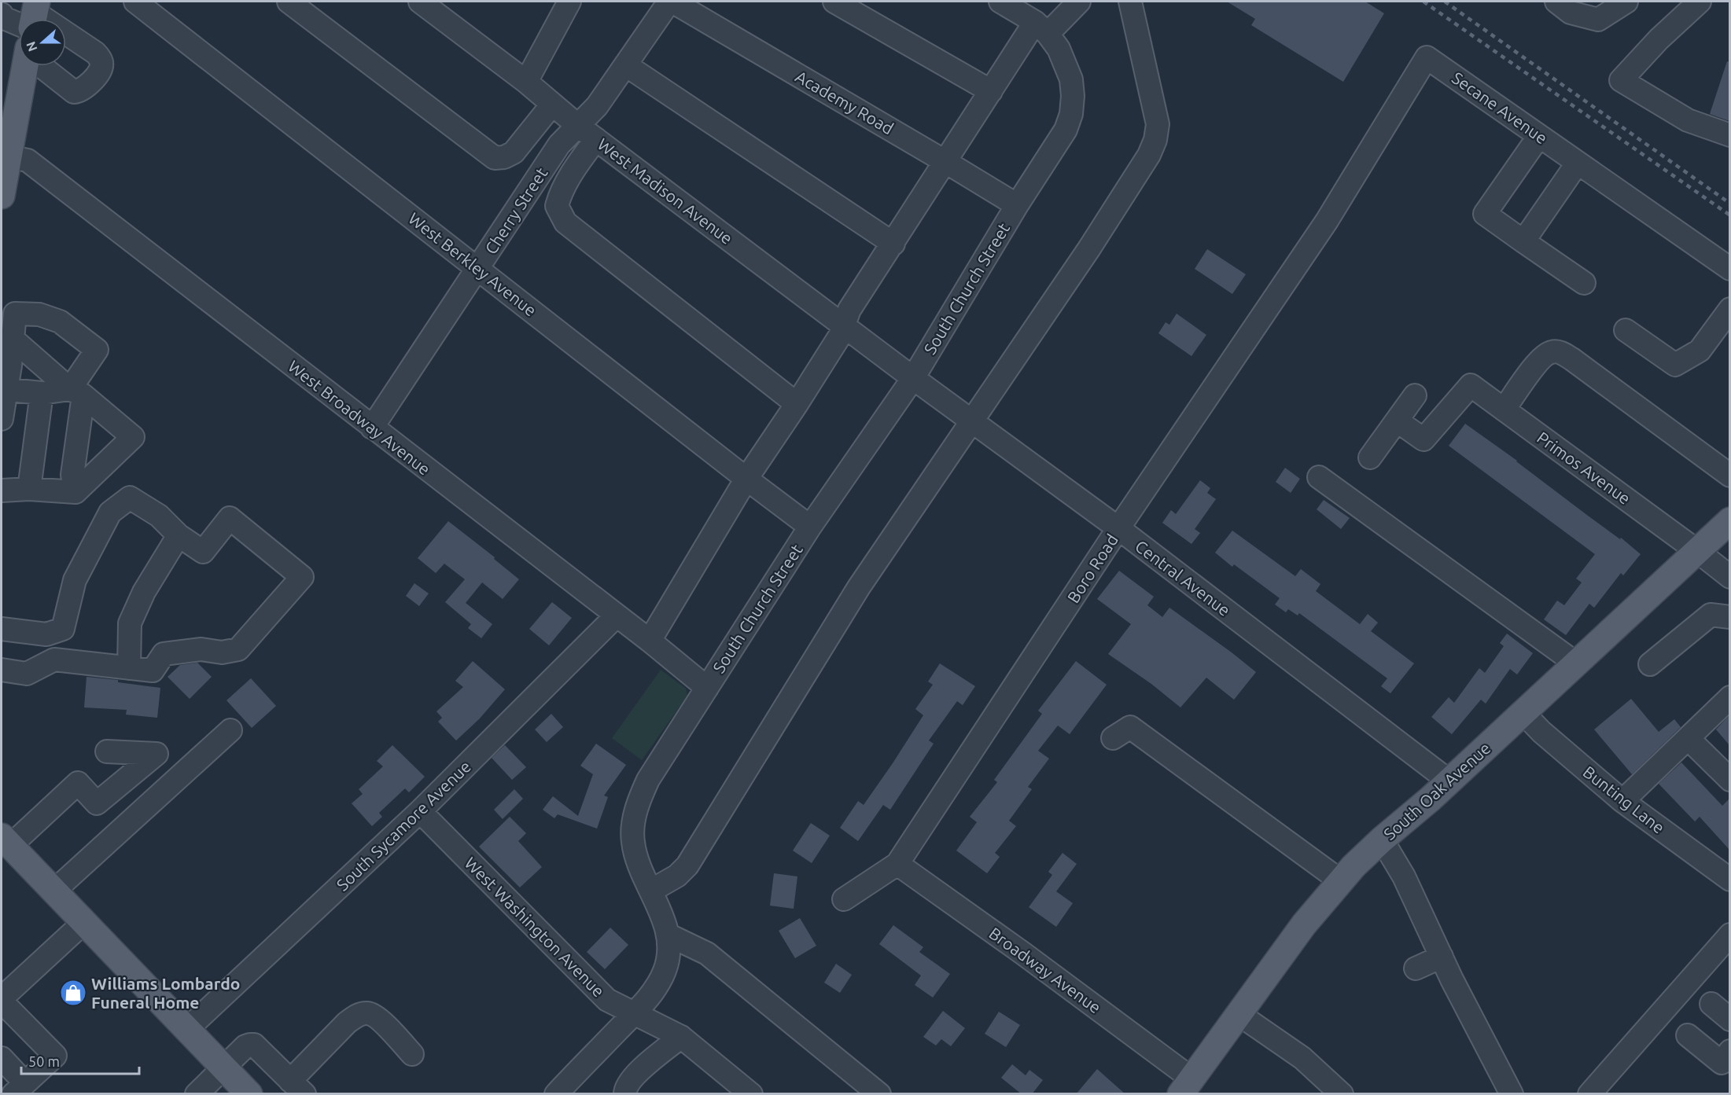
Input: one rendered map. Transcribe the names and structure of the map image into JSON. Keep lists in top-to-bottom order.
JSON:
{
  "streets": {
    "main road": ["South Oak Avenue"],
    "street": [
      "Academy Road",
      "Secane Avenue",
      "West Madison Avenue",
      "Cherry Street",
      "West Berkley Avenue",
      "South Church Street",
      "West Broadway Avenue",
      "Primos Avenue",
      "Boro Road",
      "Central Avenue",
      "Bunting Lane",
      "South Sycamore Avenue",
      "West Washington Avenue",
      "Broadway Avenue"
    ]
  },
  "crossings": [
    ["Academy Road", "Cherry Street"],
    ["Academy Road", "South Church Street"],
    ["Secane Avenue", "Boro Road"],
    ["West Madison Avenue", "Cherry Street"],
    ["West Madison Avenue", "South Church Street"],
    ["West Madison Avenue", "Central Avenue"],
    ["Cherry Street", "West Berkley Avenue"],
    ["Cherry Street", "West Broadway Avenue"],
    ["West Berkley Avenue", "South Church Street"],
    ["South Church Street", "West Broadway Avenue"],
    ["South Church Street", "Central Avenue"],
    ["South Church Street", "West Washington Avenue"],
    ["West Broadway Avenue", "South Sycamore Avenue"],
    ["Primos Avenue", "South Oak Avenue"],
    ["Boro Road", "Central Avenue"],
    ["Boro Road", "Broadway Avenue"],
    ["Central Avenue", "South Oak Avenue"],
    ["South Oak Avenue", "Bunting Lane"],
    ["South Oak Avenue", "Broadway Avenue"],
    ["South Sycamore Avenue", "West Washington Avenue"]
  ],
  "places": {
    "shop": ["Williams Lombardo Funeral Home"]
  },
  "scale_bar": "50 m",
  "north": "left"
}
